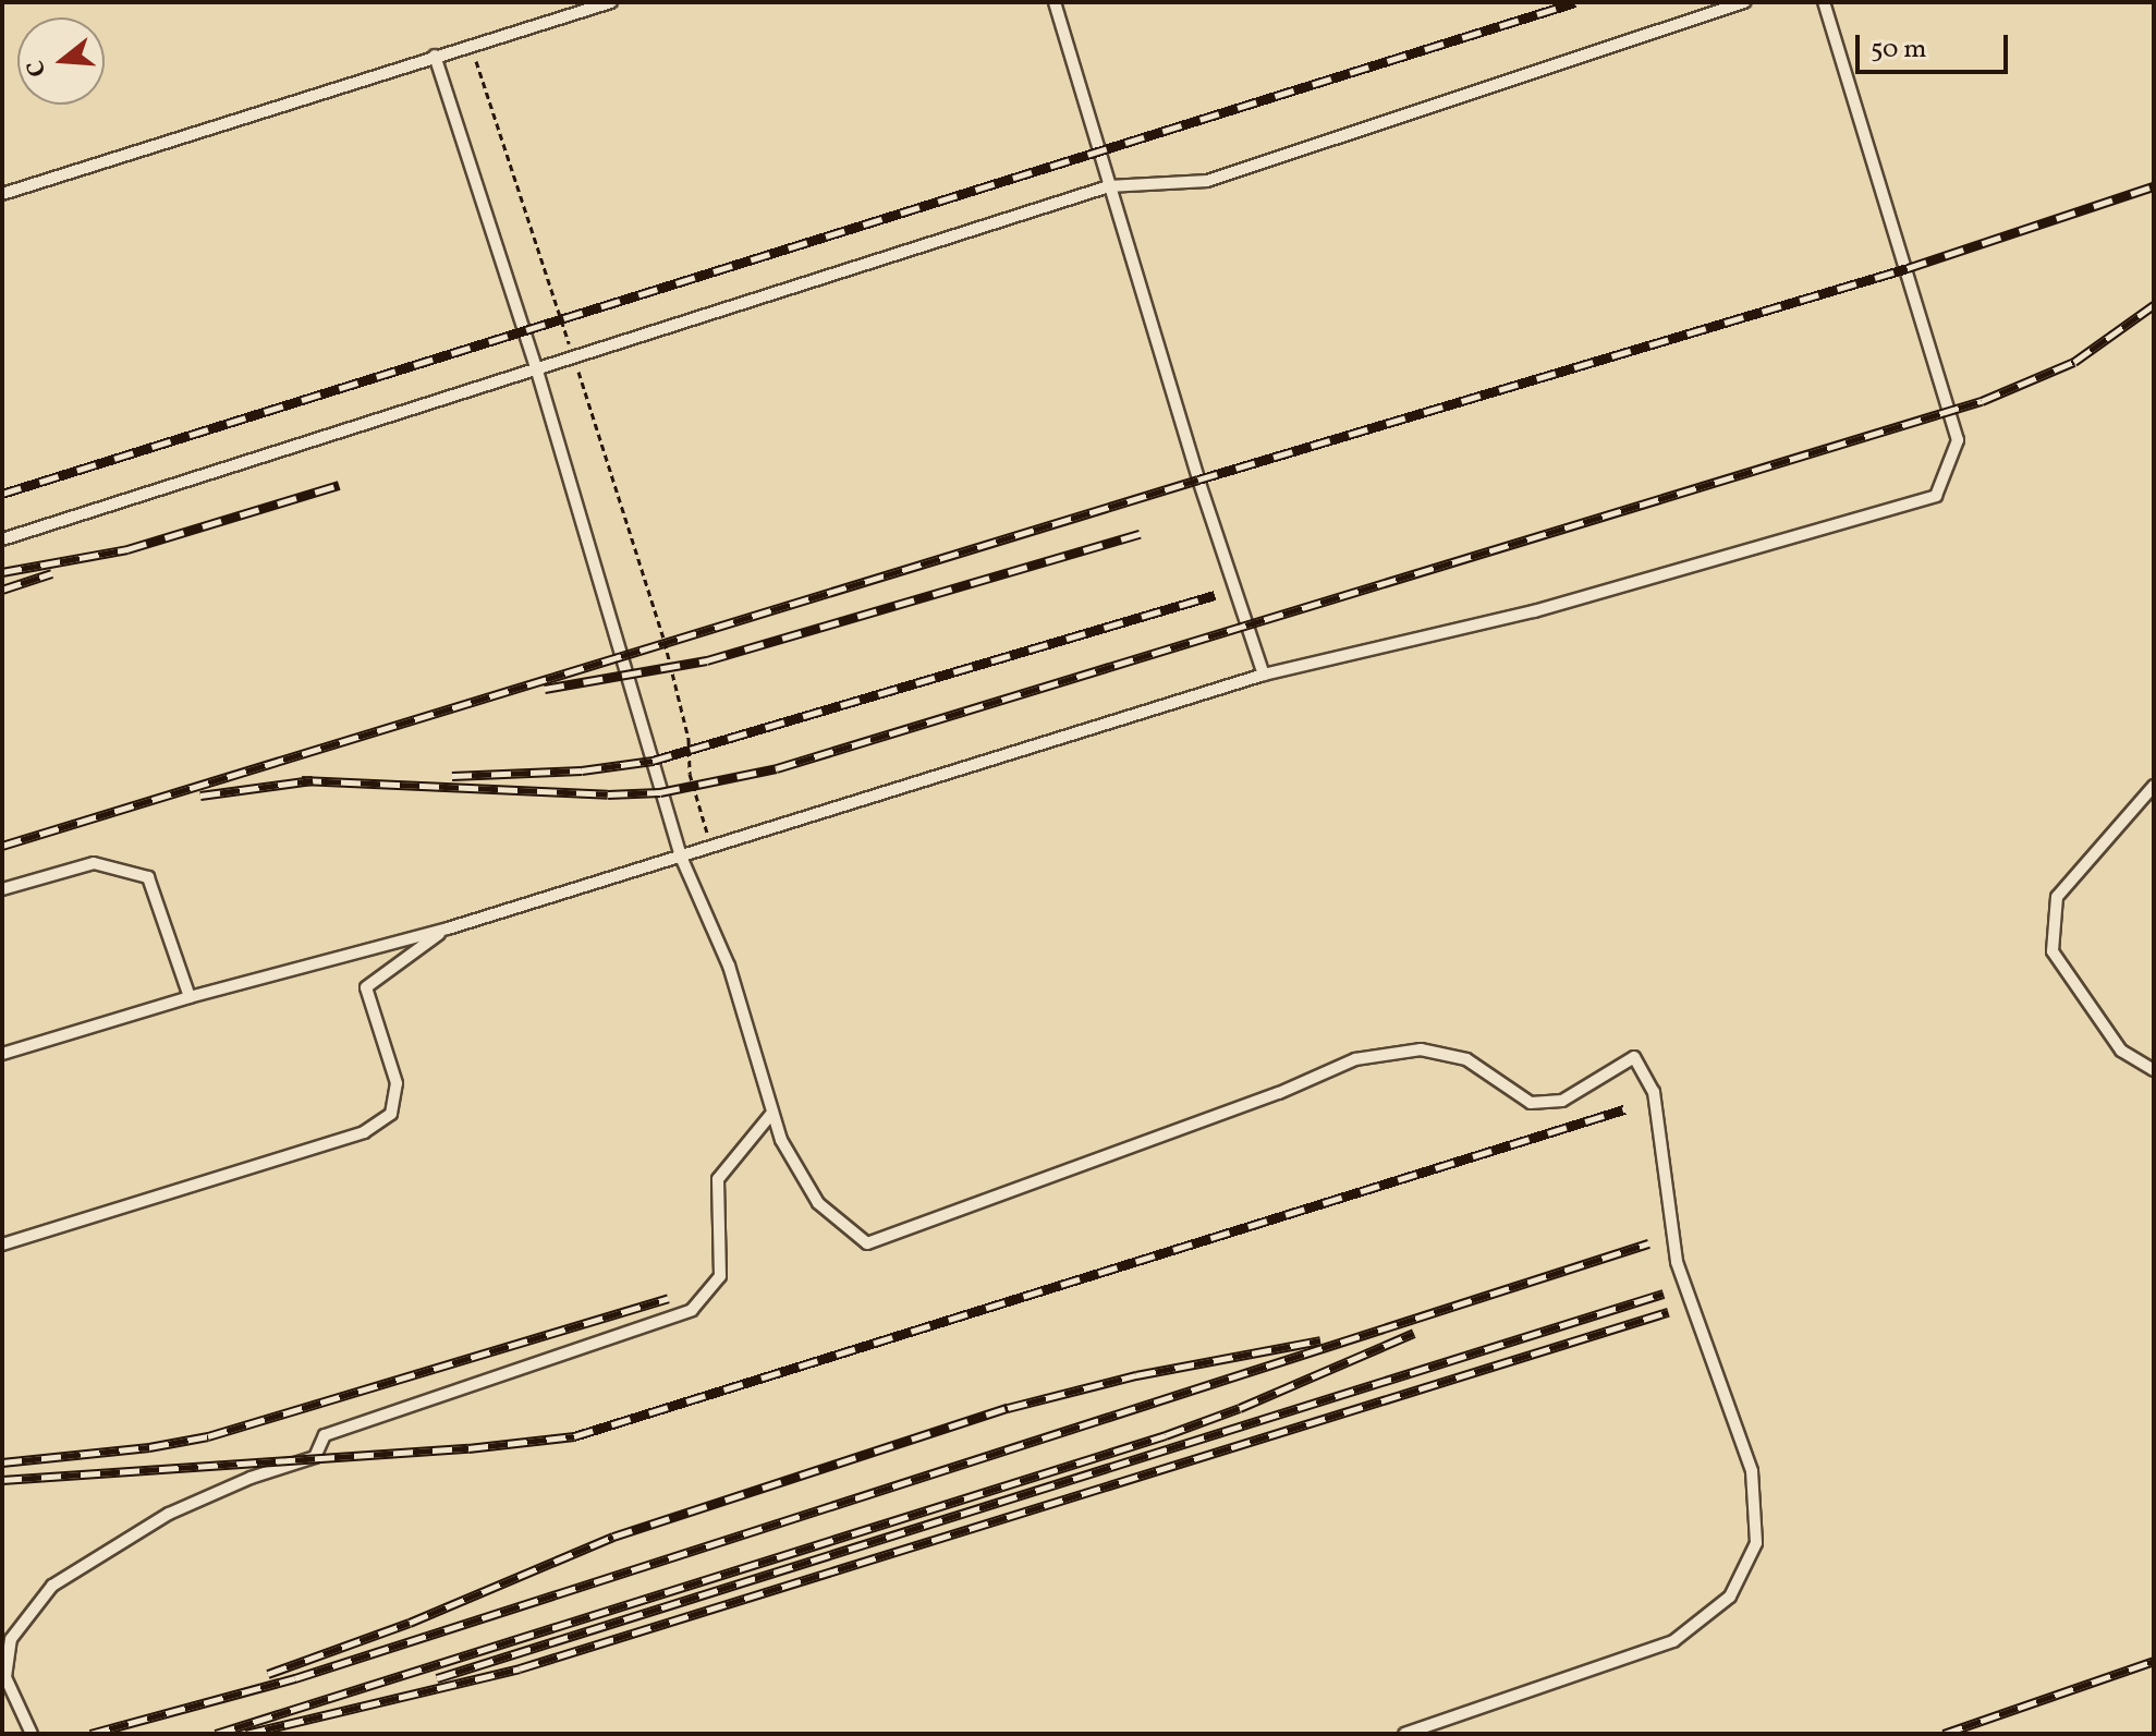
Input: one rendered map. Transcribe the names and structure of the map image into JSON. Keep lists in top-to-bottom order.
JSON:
{
  "scale_bar": "50 m",
  "north": "left"
}
